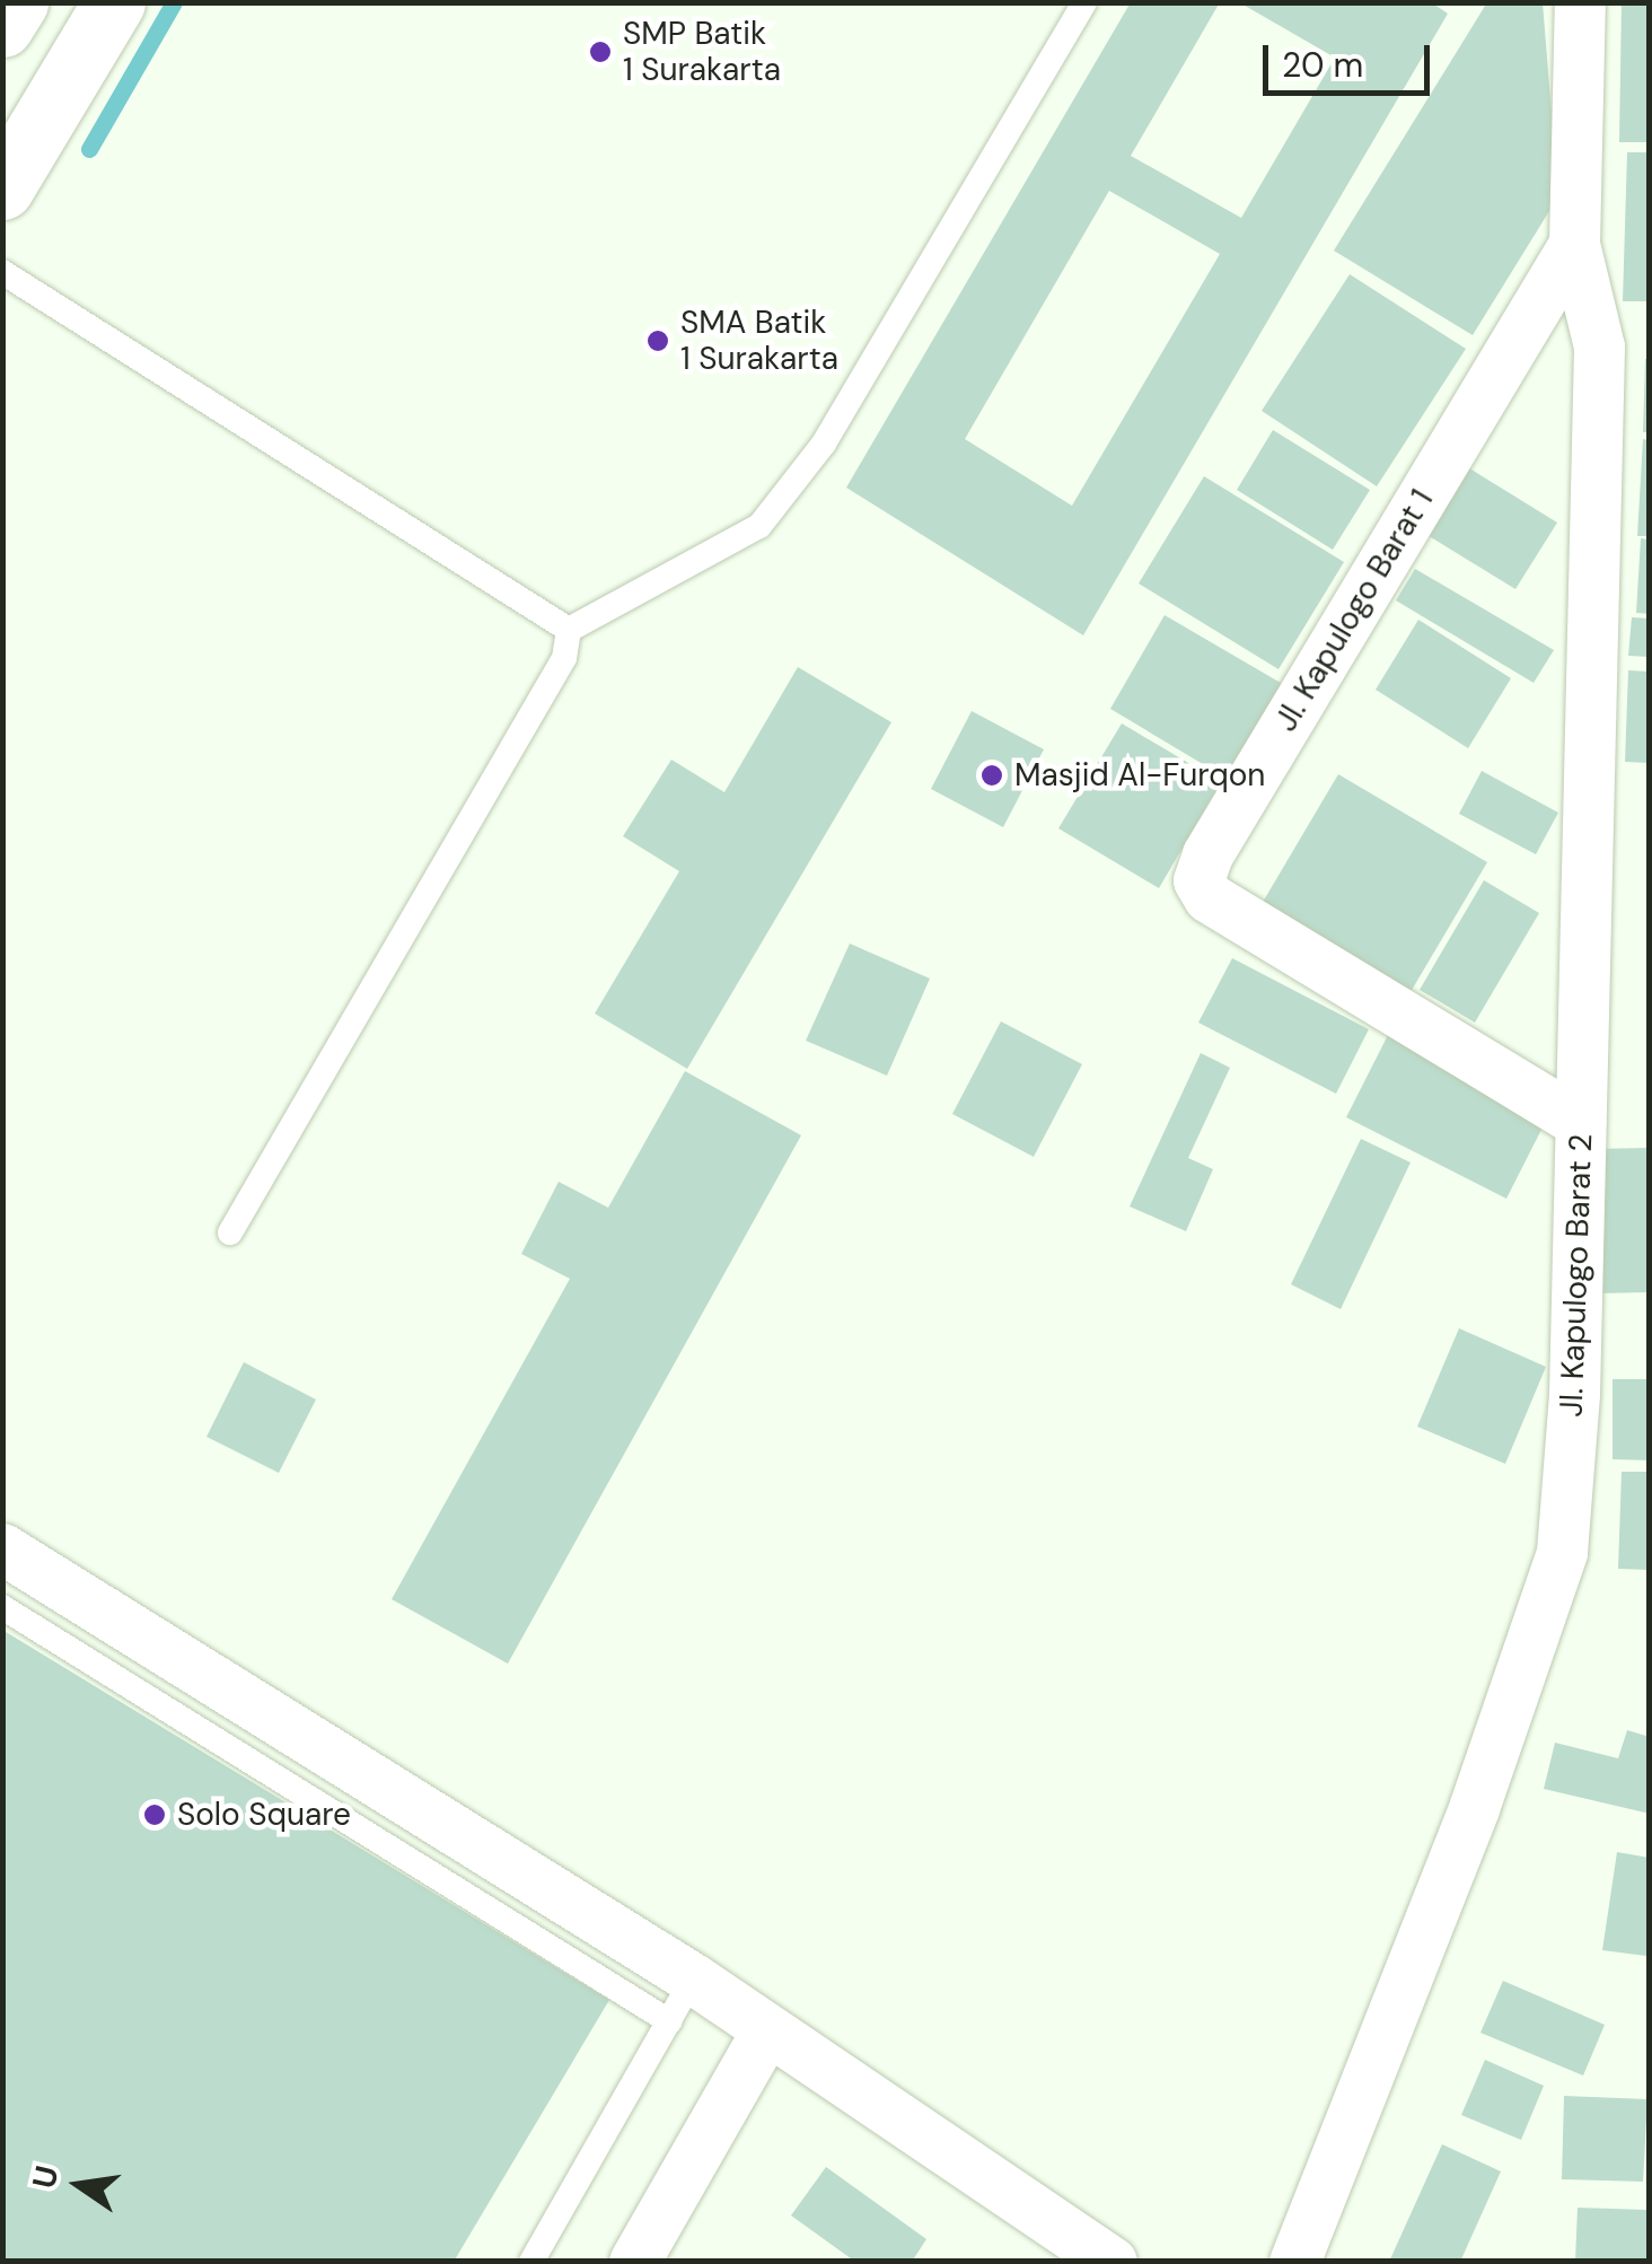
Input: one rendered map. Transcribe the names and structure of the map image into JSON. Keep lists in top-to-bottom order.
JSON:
{
  "streets": {
    "street": ["Jl. Kapulogo Barat 1", "Jl. Kapulogo Barat 2"]
  },
  "crossings": [
    ["Jl. Kapulogo Barat 1", "Jl. Kapulogo Barat 2"]
  ],
  "places": [
    "SMP Batik 1 Surakarta",
    "SMA Batik 1 Surakarta",
    "Masjid Al-Furqon",
    "Solo Square"
  ],
  "scale_bar": "20 m",
  "north": "left"
}
